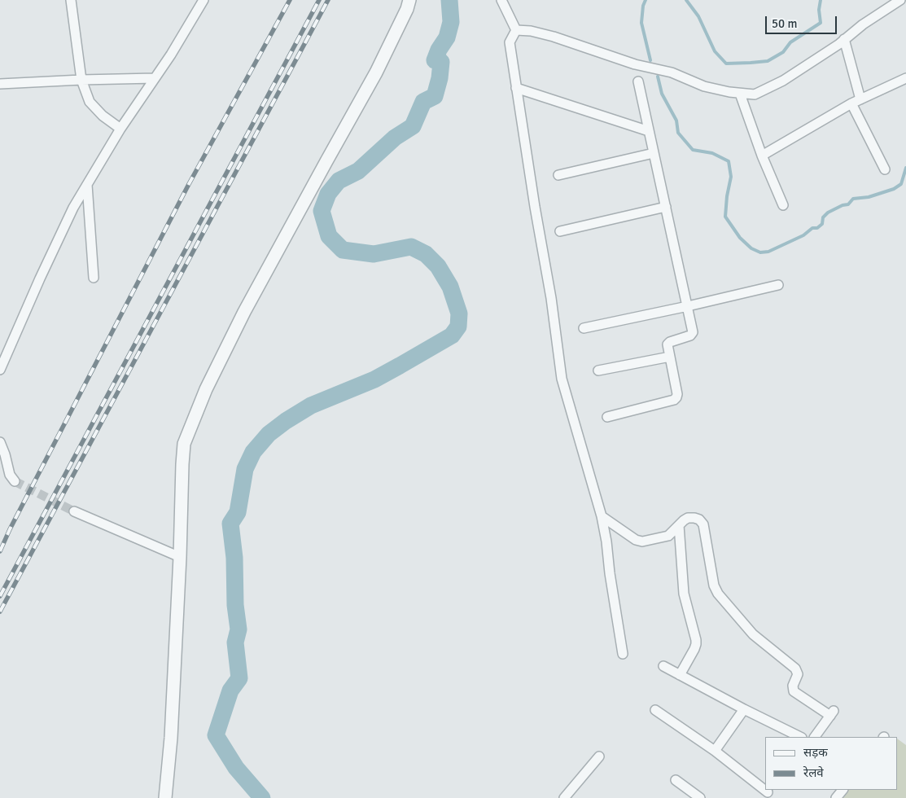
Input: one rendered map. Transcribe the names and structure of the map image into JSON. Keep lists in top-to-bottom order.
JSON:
{
  "legend": ["सड़क", "रेलवे"],
  "scale_bar": "50 m"
}
